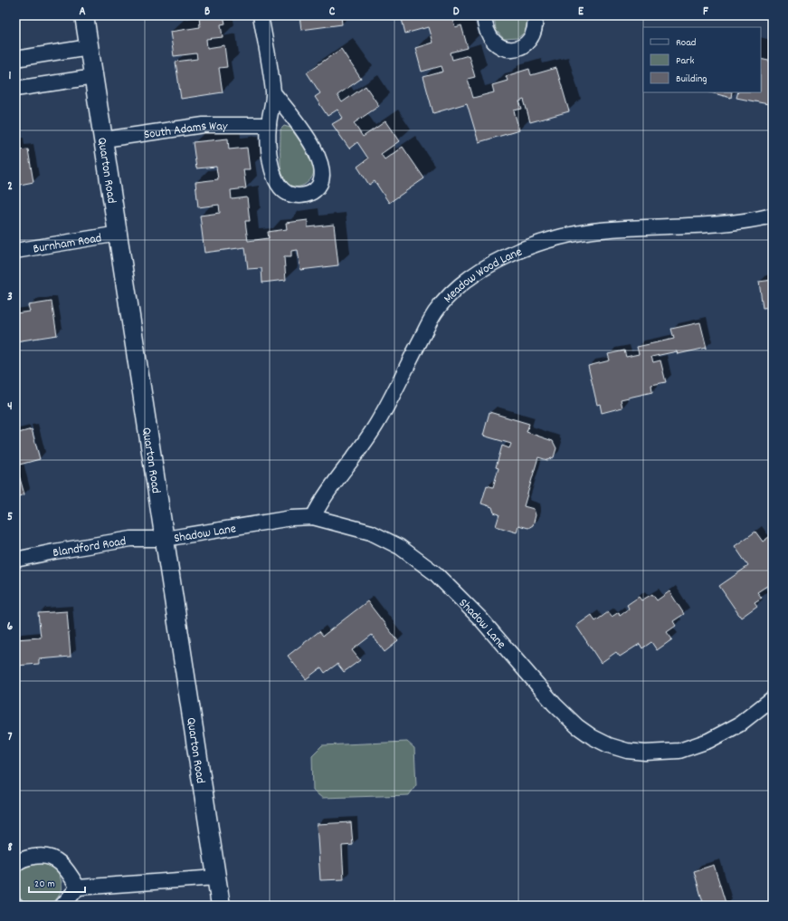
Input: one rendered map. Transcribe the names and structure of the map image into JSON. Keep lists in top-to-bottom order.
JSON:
{
  "streets": {
    "street": [
      "South Adams Way",
      "Quarton Road",
      "Burnham Road",
      "Meadow Wood Lane",
      "Shadow Lane",
      "Blandford Road"
    ]
  },
  "crossings": [
    ["South Adams Way", "Quarton Road"],
    ["Quarton Road", "Burnham Road"],
    ["Quarton Road", "Shadow Lane"],
    ["Quarton Road", "Blandford Road"],
    ["Meadow Wood Lane", "Shadow Lane"],
    ["Shadow Lane", "Blandford Road"]
  ],
  "legend": ["Road", "Park", "Building"],
  "scale_bar": "20 m",
  "grid": {
    "columns": [
      "A",
      "B",
      "C",
      "D",
      "E",
      "F"
    ],
    "rows": [
      "1",
      "2",
      "3",
      "4",
      "5",
      "6",
      "7",
      "8"
    ]
  }
}
